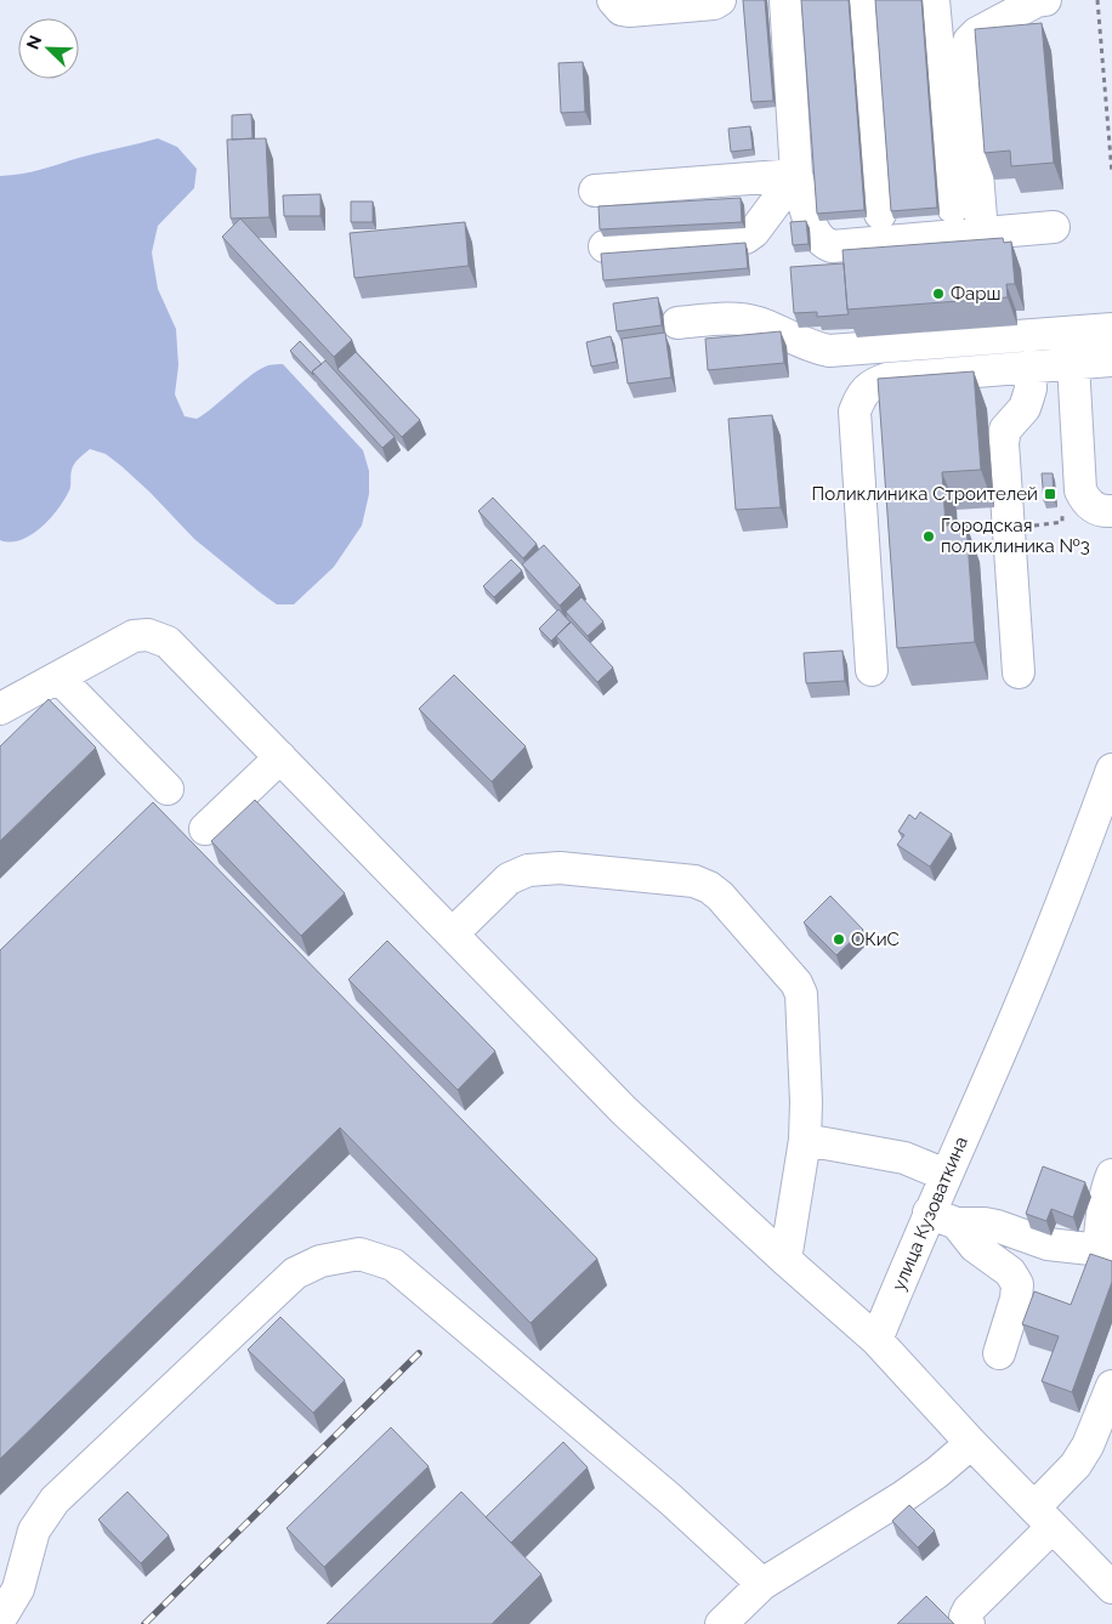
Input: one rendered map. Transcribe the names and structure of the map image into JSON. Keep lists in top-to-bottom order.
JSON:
{
  "streets": {
    "street": ["улица Кузоваткина"]
  },
  "places": {
    "other": ["Фарш", "Городская поликлиника №3", "ОКиС"],
    "transit": ["Поликлиника Строителей"]
  },
  "north": "top left"
}
